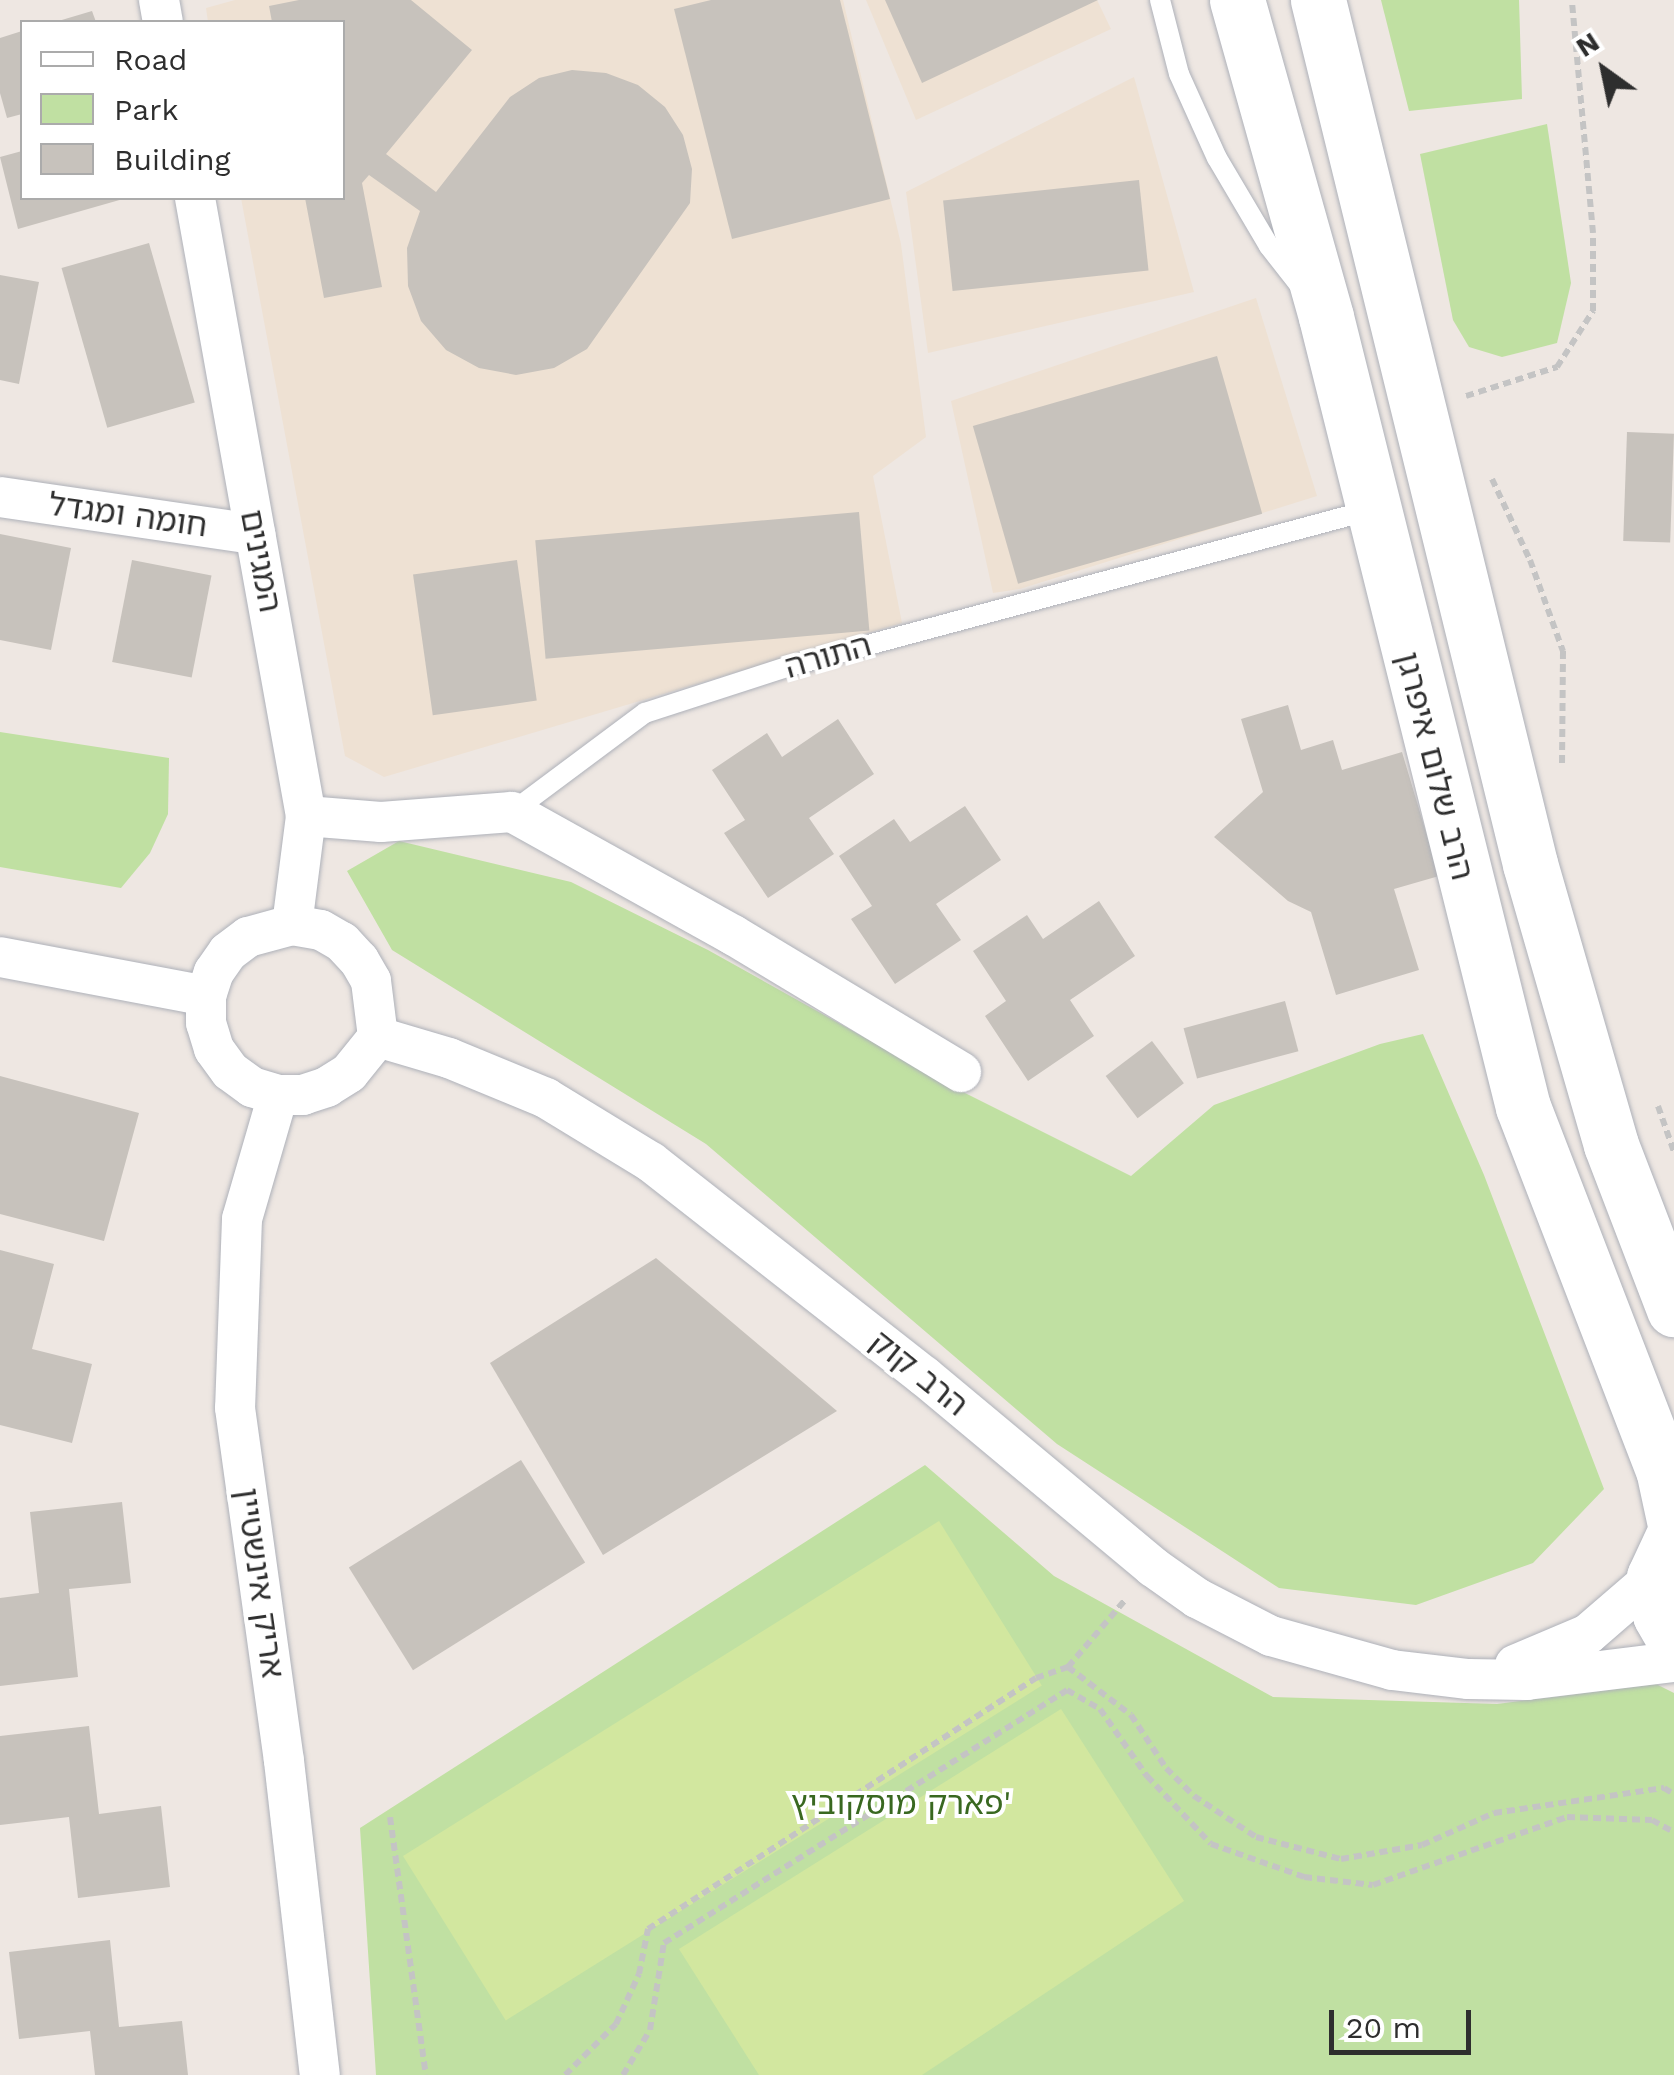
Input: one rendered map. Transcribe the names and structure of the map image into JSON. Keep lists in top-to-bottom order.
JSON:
{
  "streets": {
    "main road": ["הרב שלום איפרגן"],
    "street": [
      "חומה ומגדל",
      "המגינים",
      "הרב קוק",
      "אריק אינשטיין"
    ],
    "lane": ["התורה"]
  },
  "crossings": [
    ["חומה ומגדל", "המגינים"],
    ["המגינים", "הרב קוק"],
    ["המגינים", "אריק אינשטיין"],
    ["התורה", "הרב שלום איפרגן"],
    ["הרב קוק", "אריק אינשטיין"]
  ],
  "parks": ["פארק מוסקוביץ'"],
  "legend": ["Road", "Park", "Building"],
  "scale_bar": "20 m",
  "north": "top left"
}
